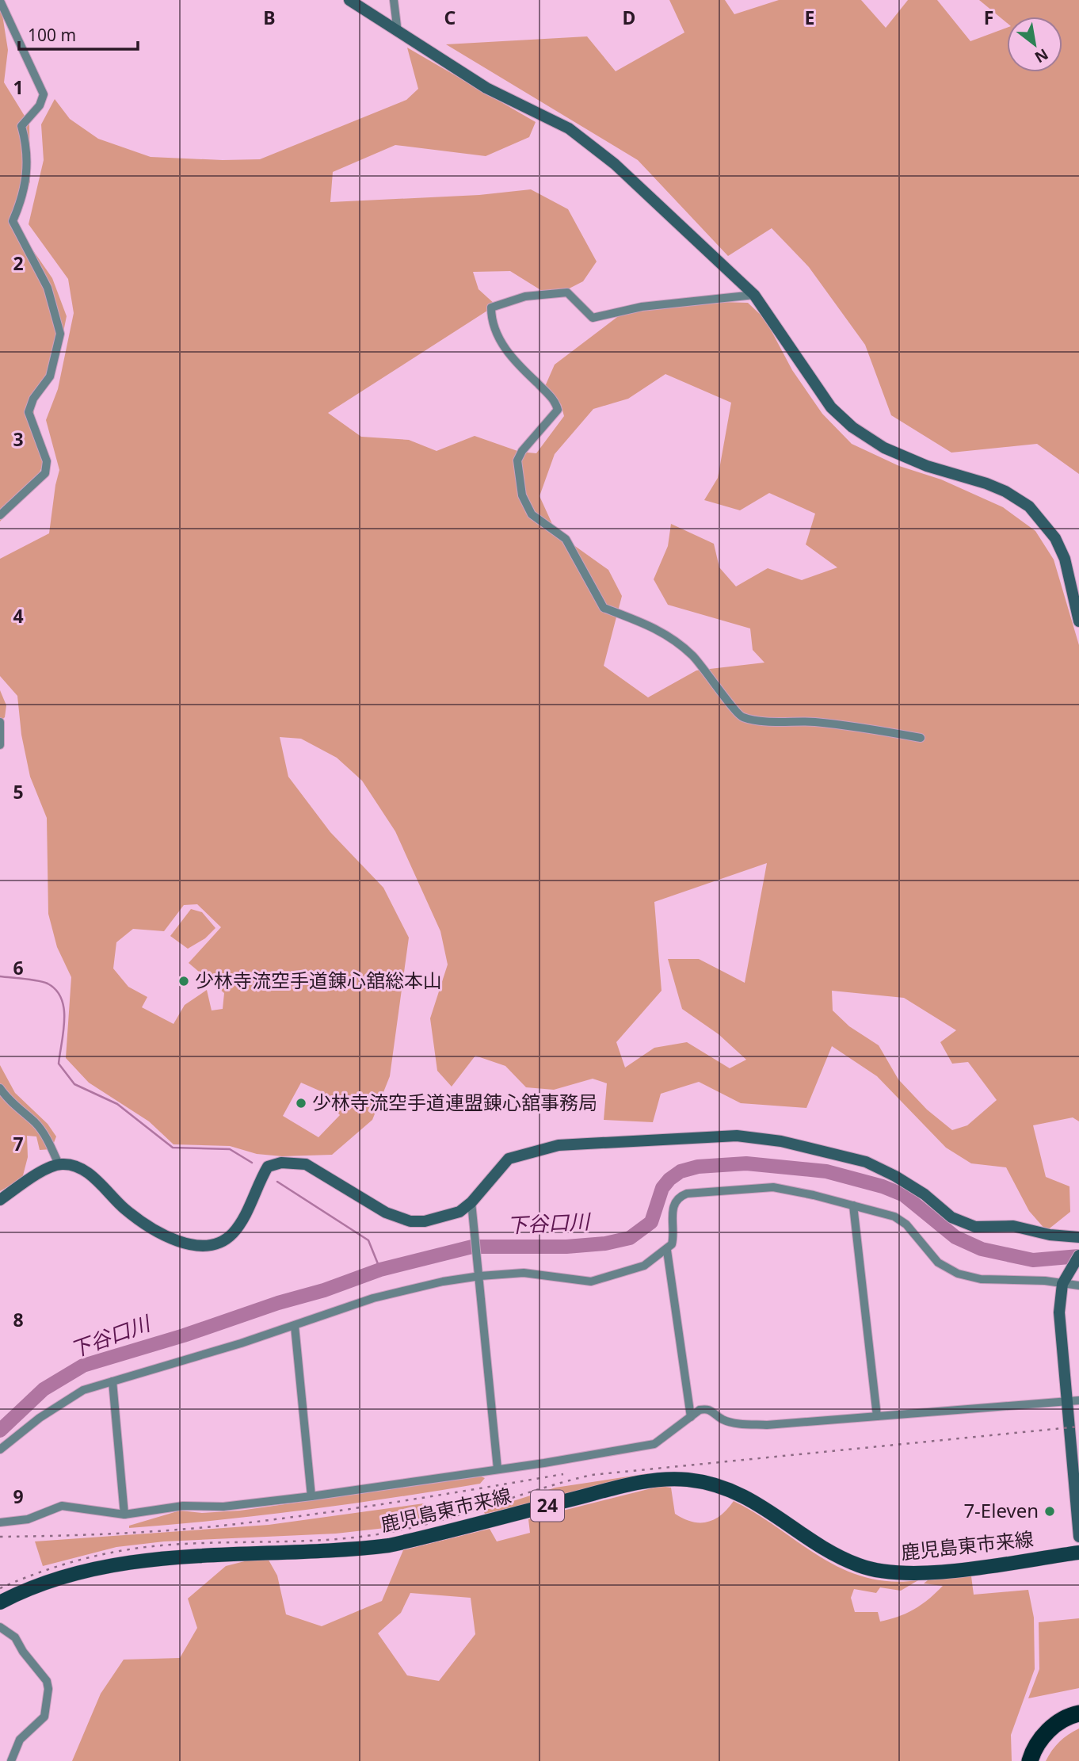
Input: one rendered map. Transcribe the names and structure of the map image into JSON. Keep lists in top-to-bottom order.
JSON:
{
  "streets": {
    "main road": ["24", "鹿児島東市来線"]
  },
  "water": ["下谷口川"],
  "places": ["少林寺流空手道錬心舘総本山", "少林寺流空手道連盟錬心舘事務局", "7-Eleven"],
  "scale_bar": "100 m",
  "north": "bottom right",
  "grid": {
    "columns": [
      "B",
      "C",
      "D",
      "E",
      "F"
    ],
    "rows": [
      "1",
      "2",
      "3",
      "4",
      "5",
      "6",
      "7",
      "8",
      "9"
    ]
  }
}
